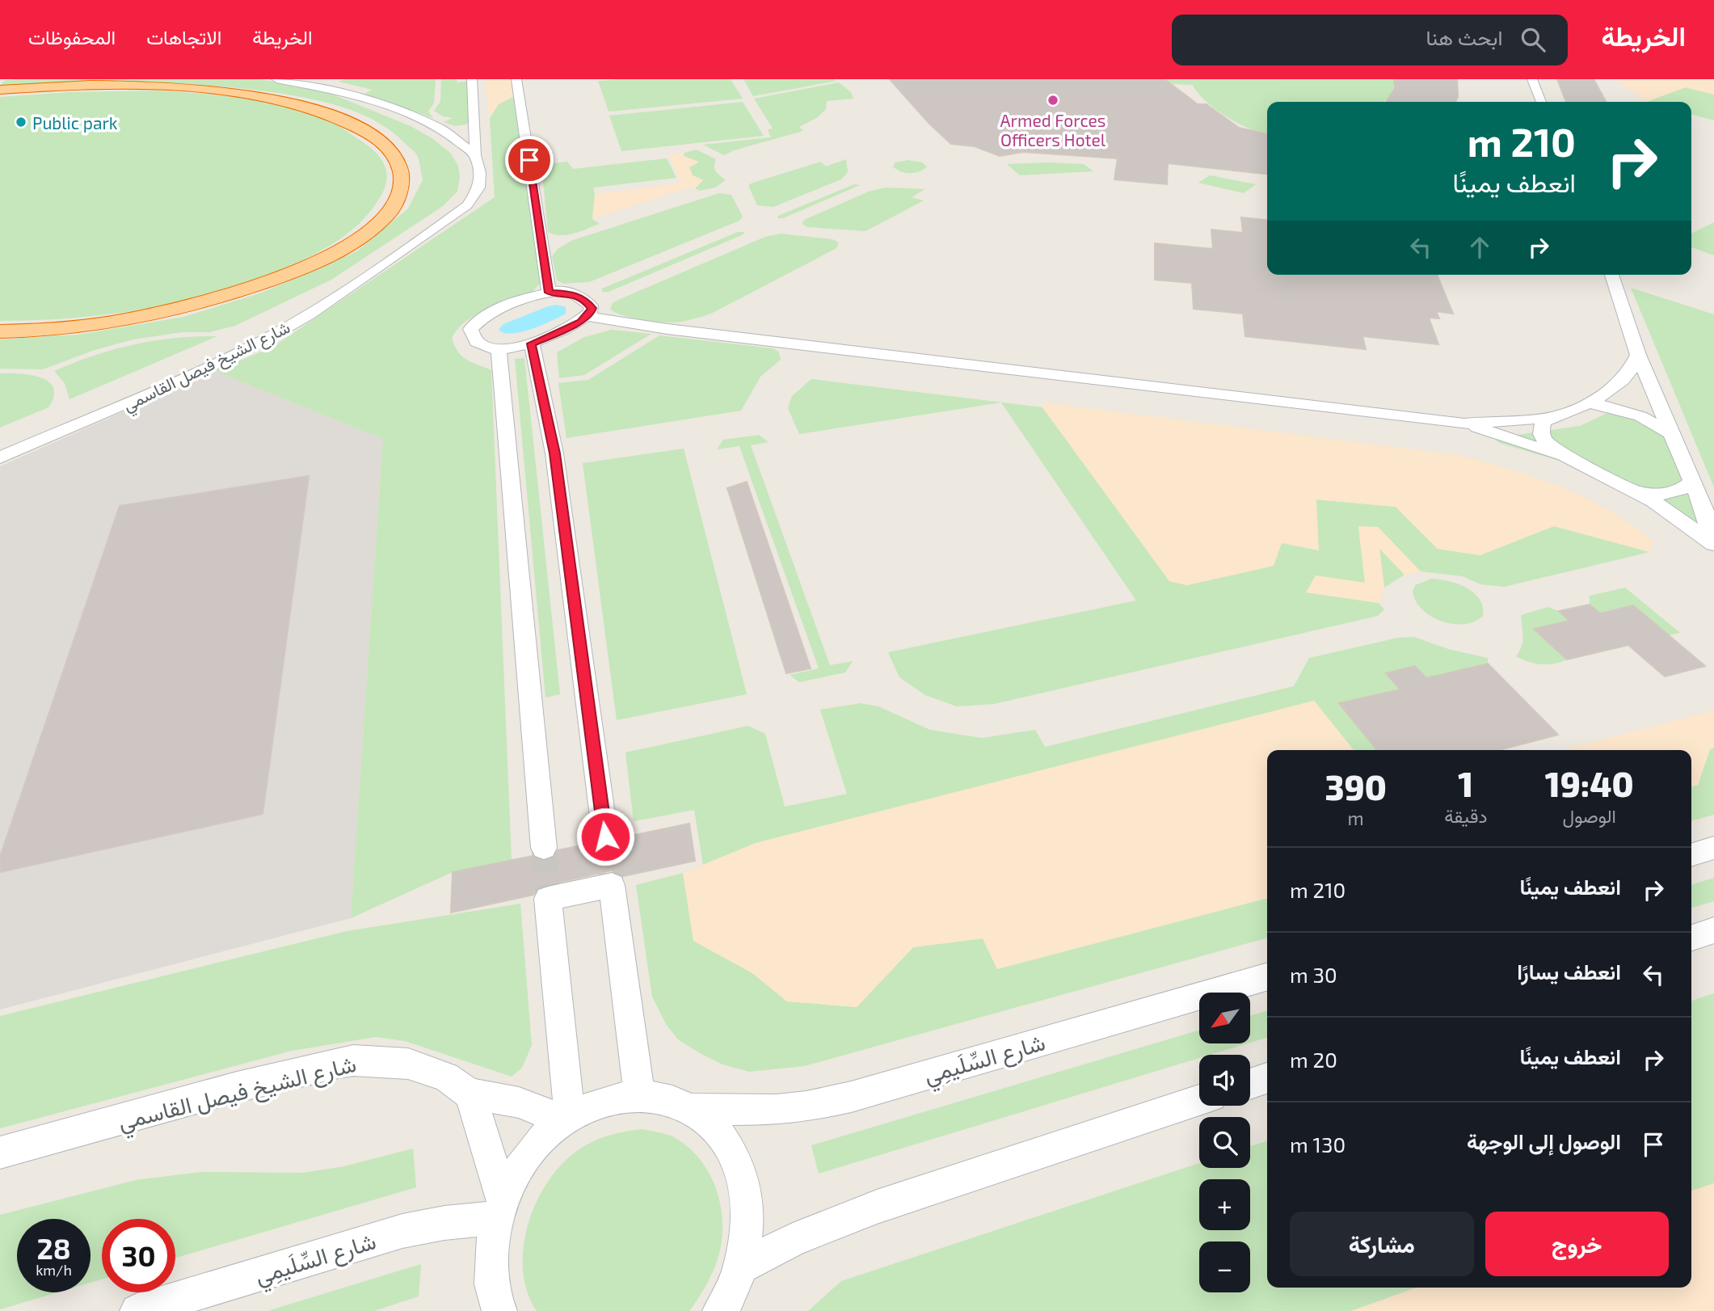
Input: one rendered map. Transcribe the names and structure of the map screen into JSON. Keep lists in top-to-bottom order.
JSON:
{
  "streets": {
    "street": ["شارع الشيخ فيصل القاسمي", "شارع السِّلَيمِي"]
  },
  "places": ["Armed Forces Officers Hotel", "Public park"],
  "north": "bottom left",
  "page": {
    "header": "الخريطة",
    "search": "ابحث هنا",
    "nav": ["الخريطة", "الاتجاهات", "المحفوظات"],
    "turn": ["210 m", "انعطف يمينًا"],
    "eta": [
      "19:40",
      "الوصول",
      "1",
      "دقيقة",
      "390",
      "m"
    ],
    "list": [
      {
        "name": "انعطف يمينًا",
        "value": "210 m"
      },
      {
        "name": "انعطف يسارًا",
        "value": "30 m"
      },
      {
        "name": "انعطف يمينًا",
        "value": "20 m"
      },
      {
        "name": "الوصول إلى الوجهة",
        "value": "130 m"
      }
    ],
    "map_buttons": ["+", "−"],
    "buttons": ["خروج", "مشاركة"],
    "speed": "28 km/h",
    "limit": "30"
  }
}
